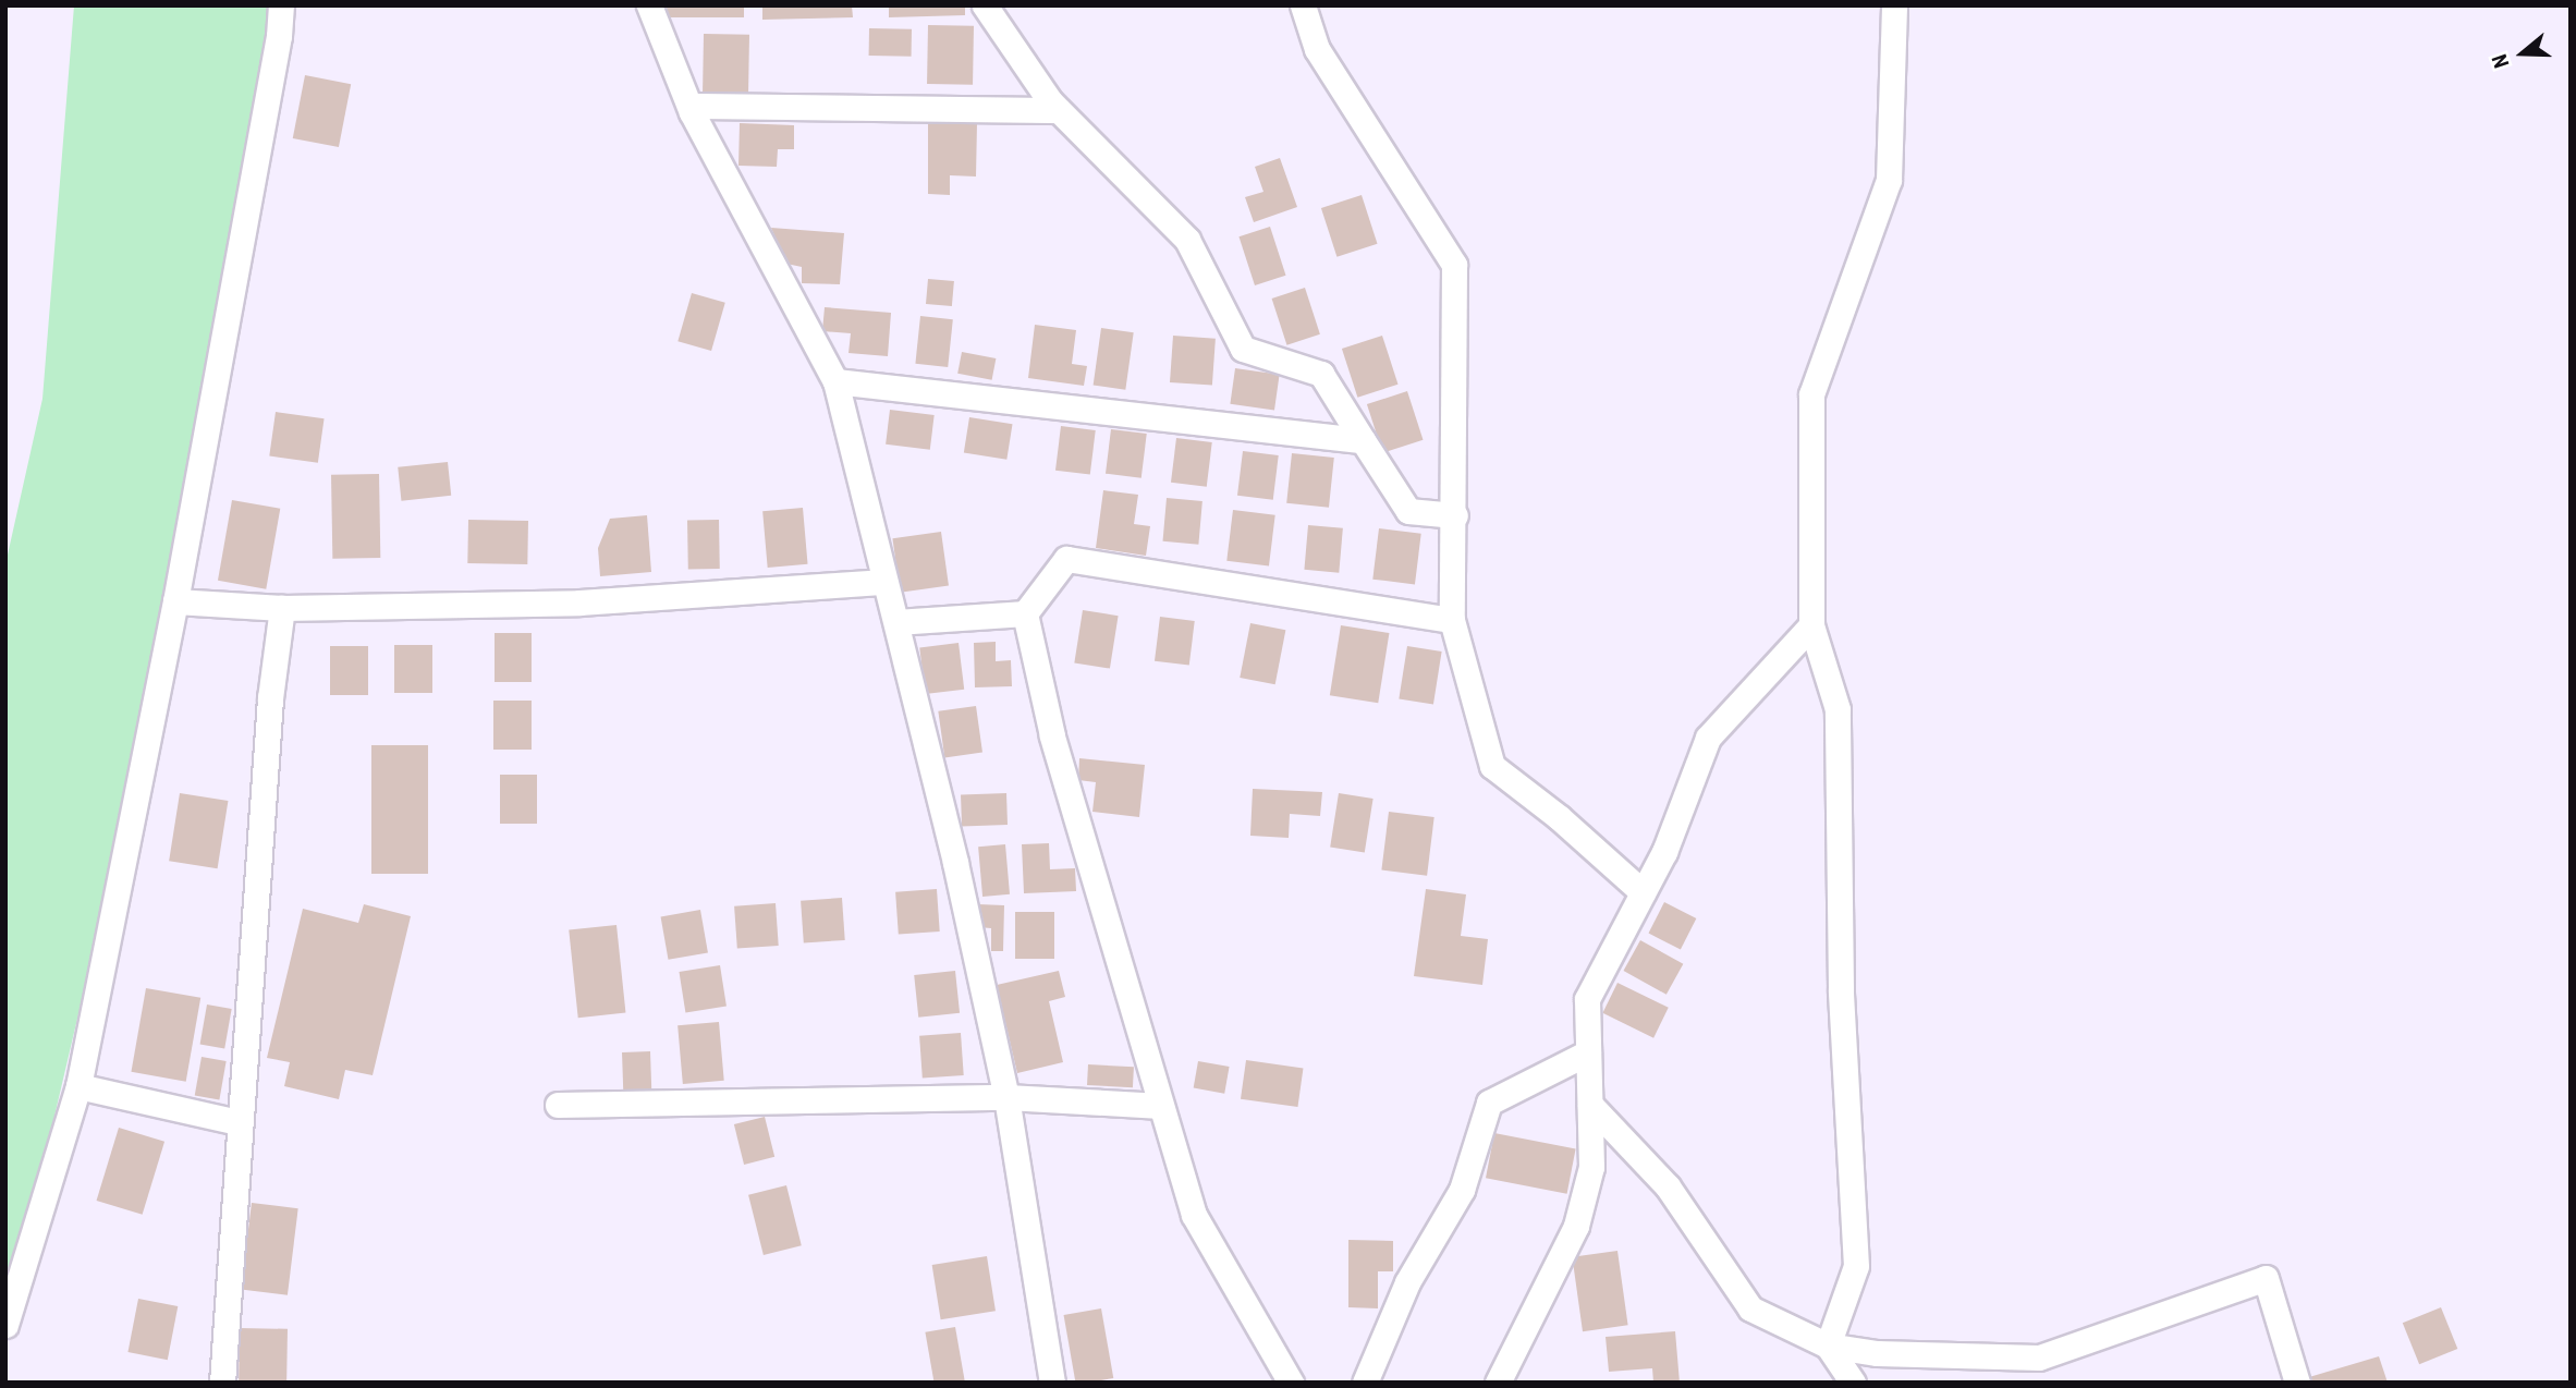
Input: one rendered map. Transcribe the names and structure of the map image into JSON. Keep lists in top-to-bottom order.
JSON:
{
  "north": "left"
}
